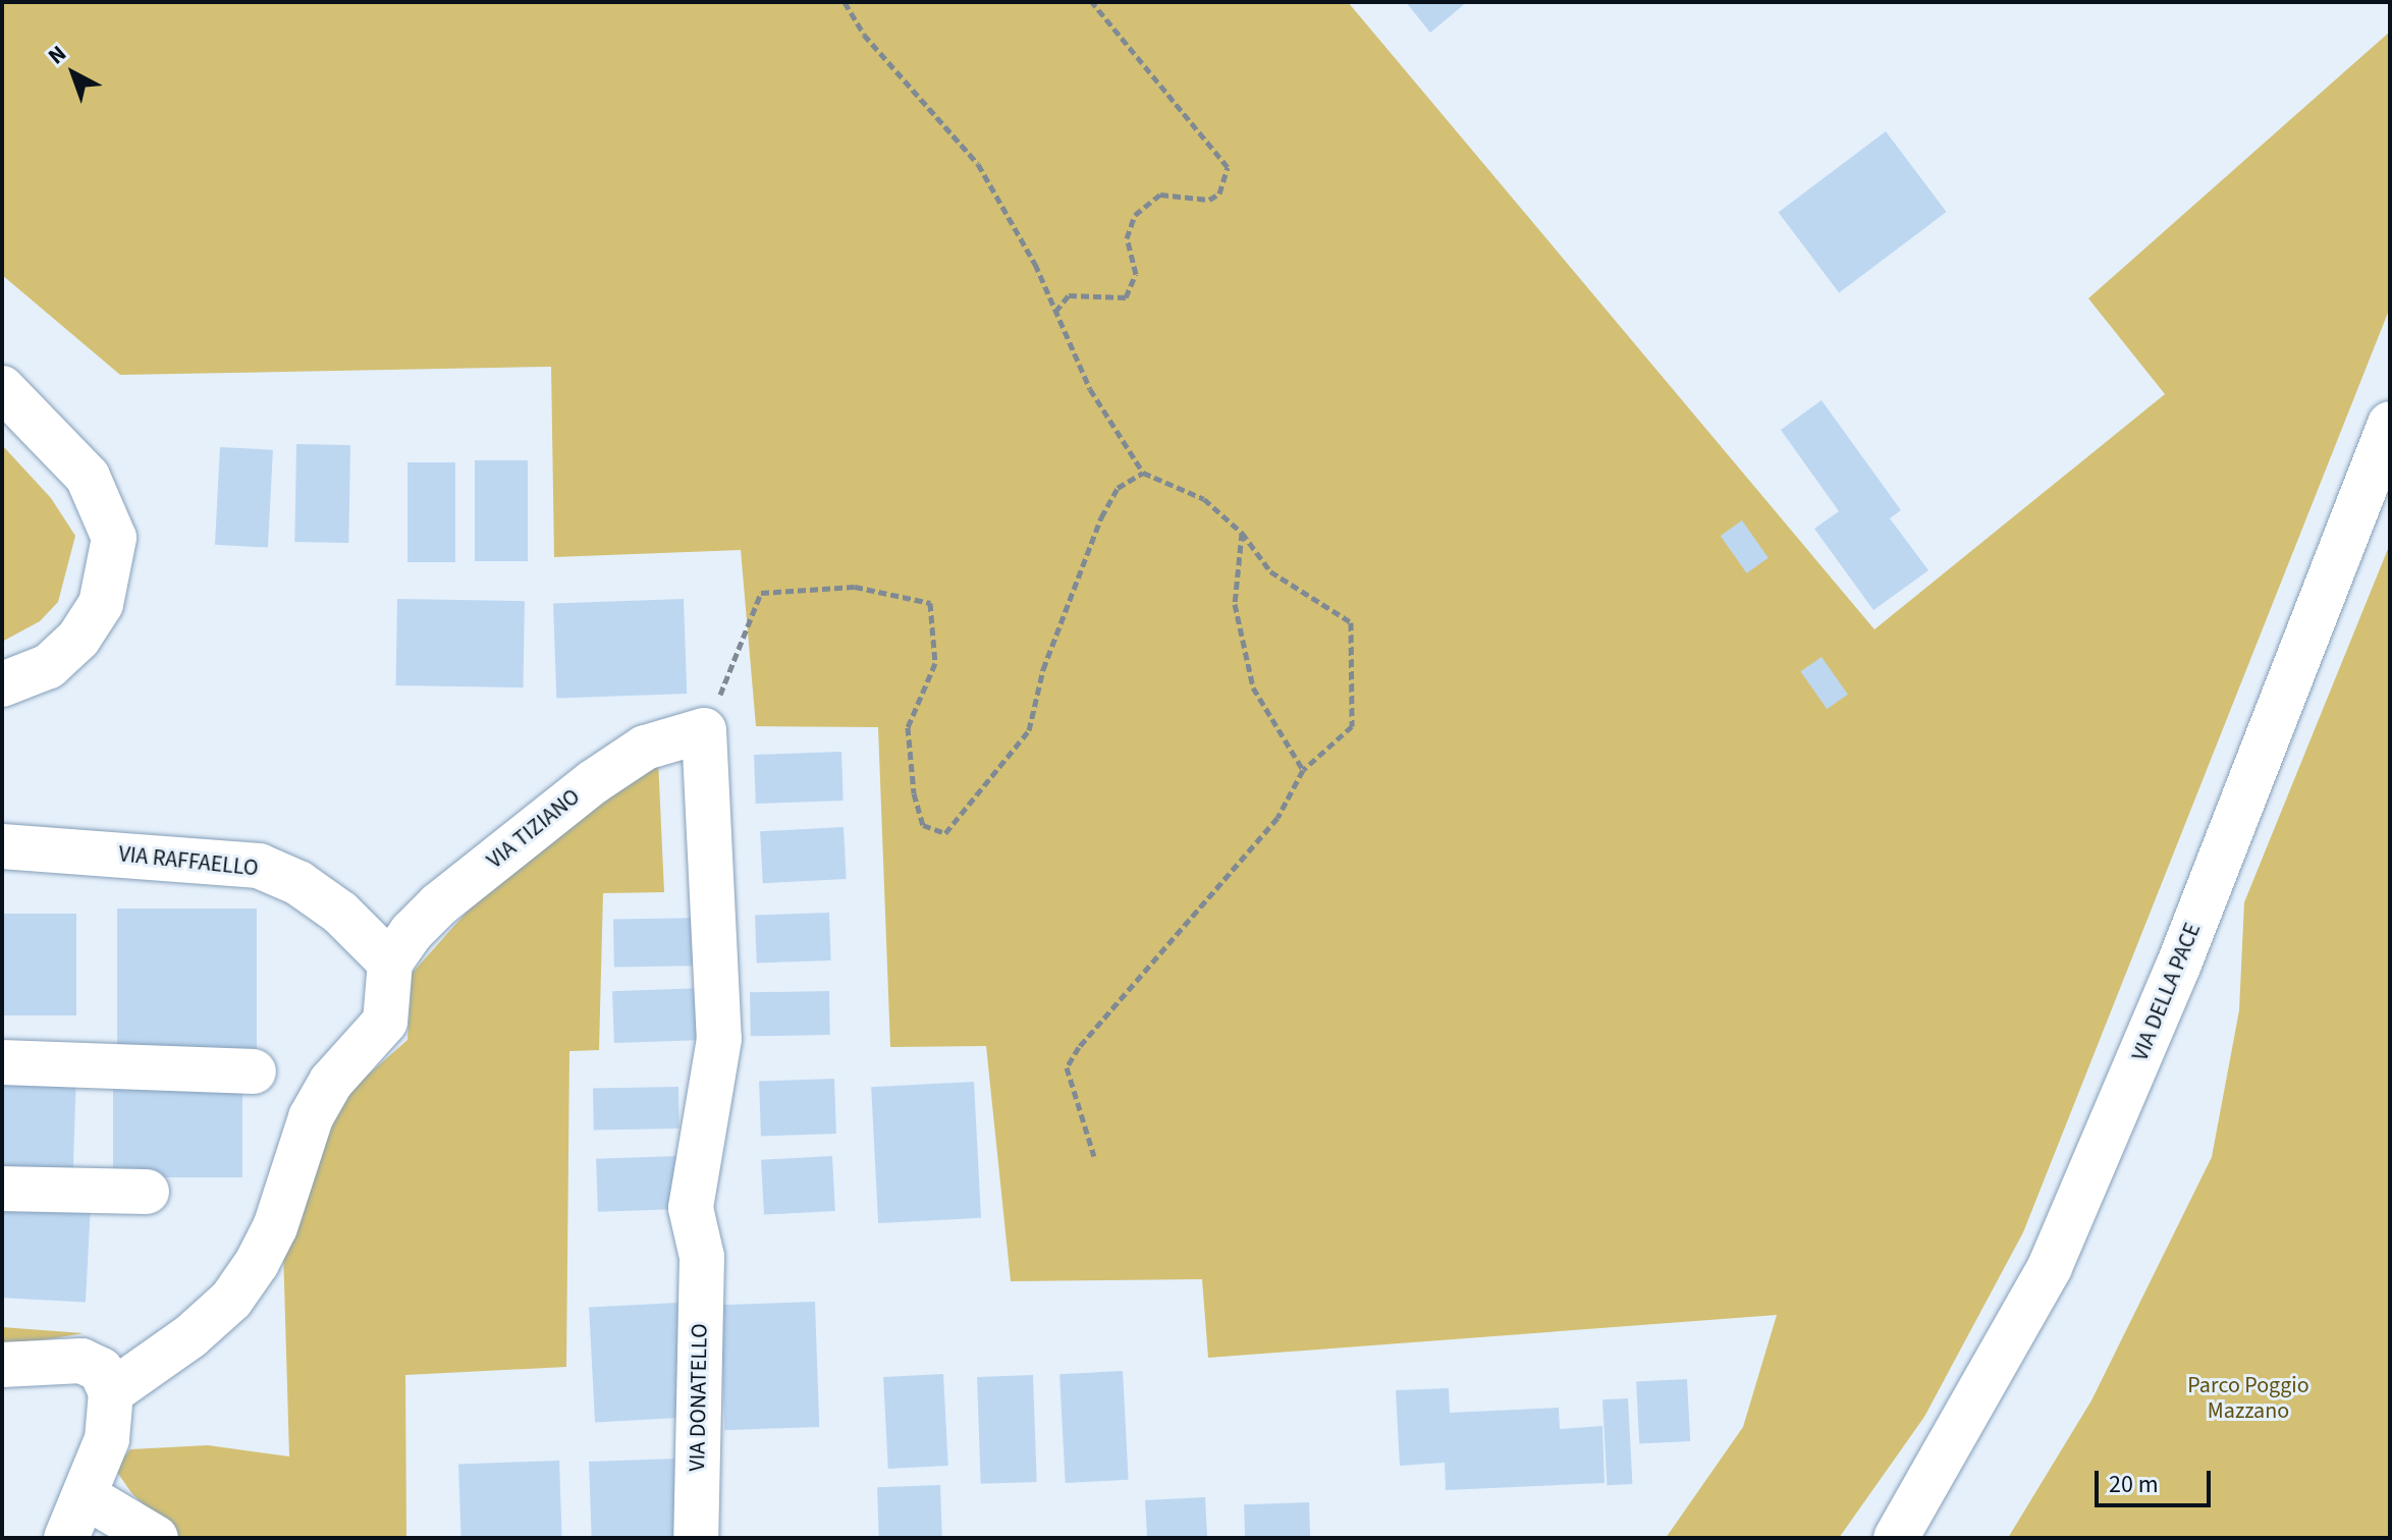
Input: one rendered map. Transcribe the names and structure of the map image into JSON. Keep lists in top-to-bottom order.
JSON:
{
  "streets": {
    "street": [
      "VIA TIZIANO",
      "VIA RAFFAELLO",
      "VIA DELLA PACE",
      "VIA DONATELLO"
    ]
  },
  "crossings": [
    ["VIA TIZIANO", "VIA RAFFAELLO"],
    ["VIA TIZIANO", "VIA DONATELLO"]
  ],
  "parks": ["Parco Poggio Mazzano"],
  "scale_bar": "20 m",
  "north": "top left"
}
